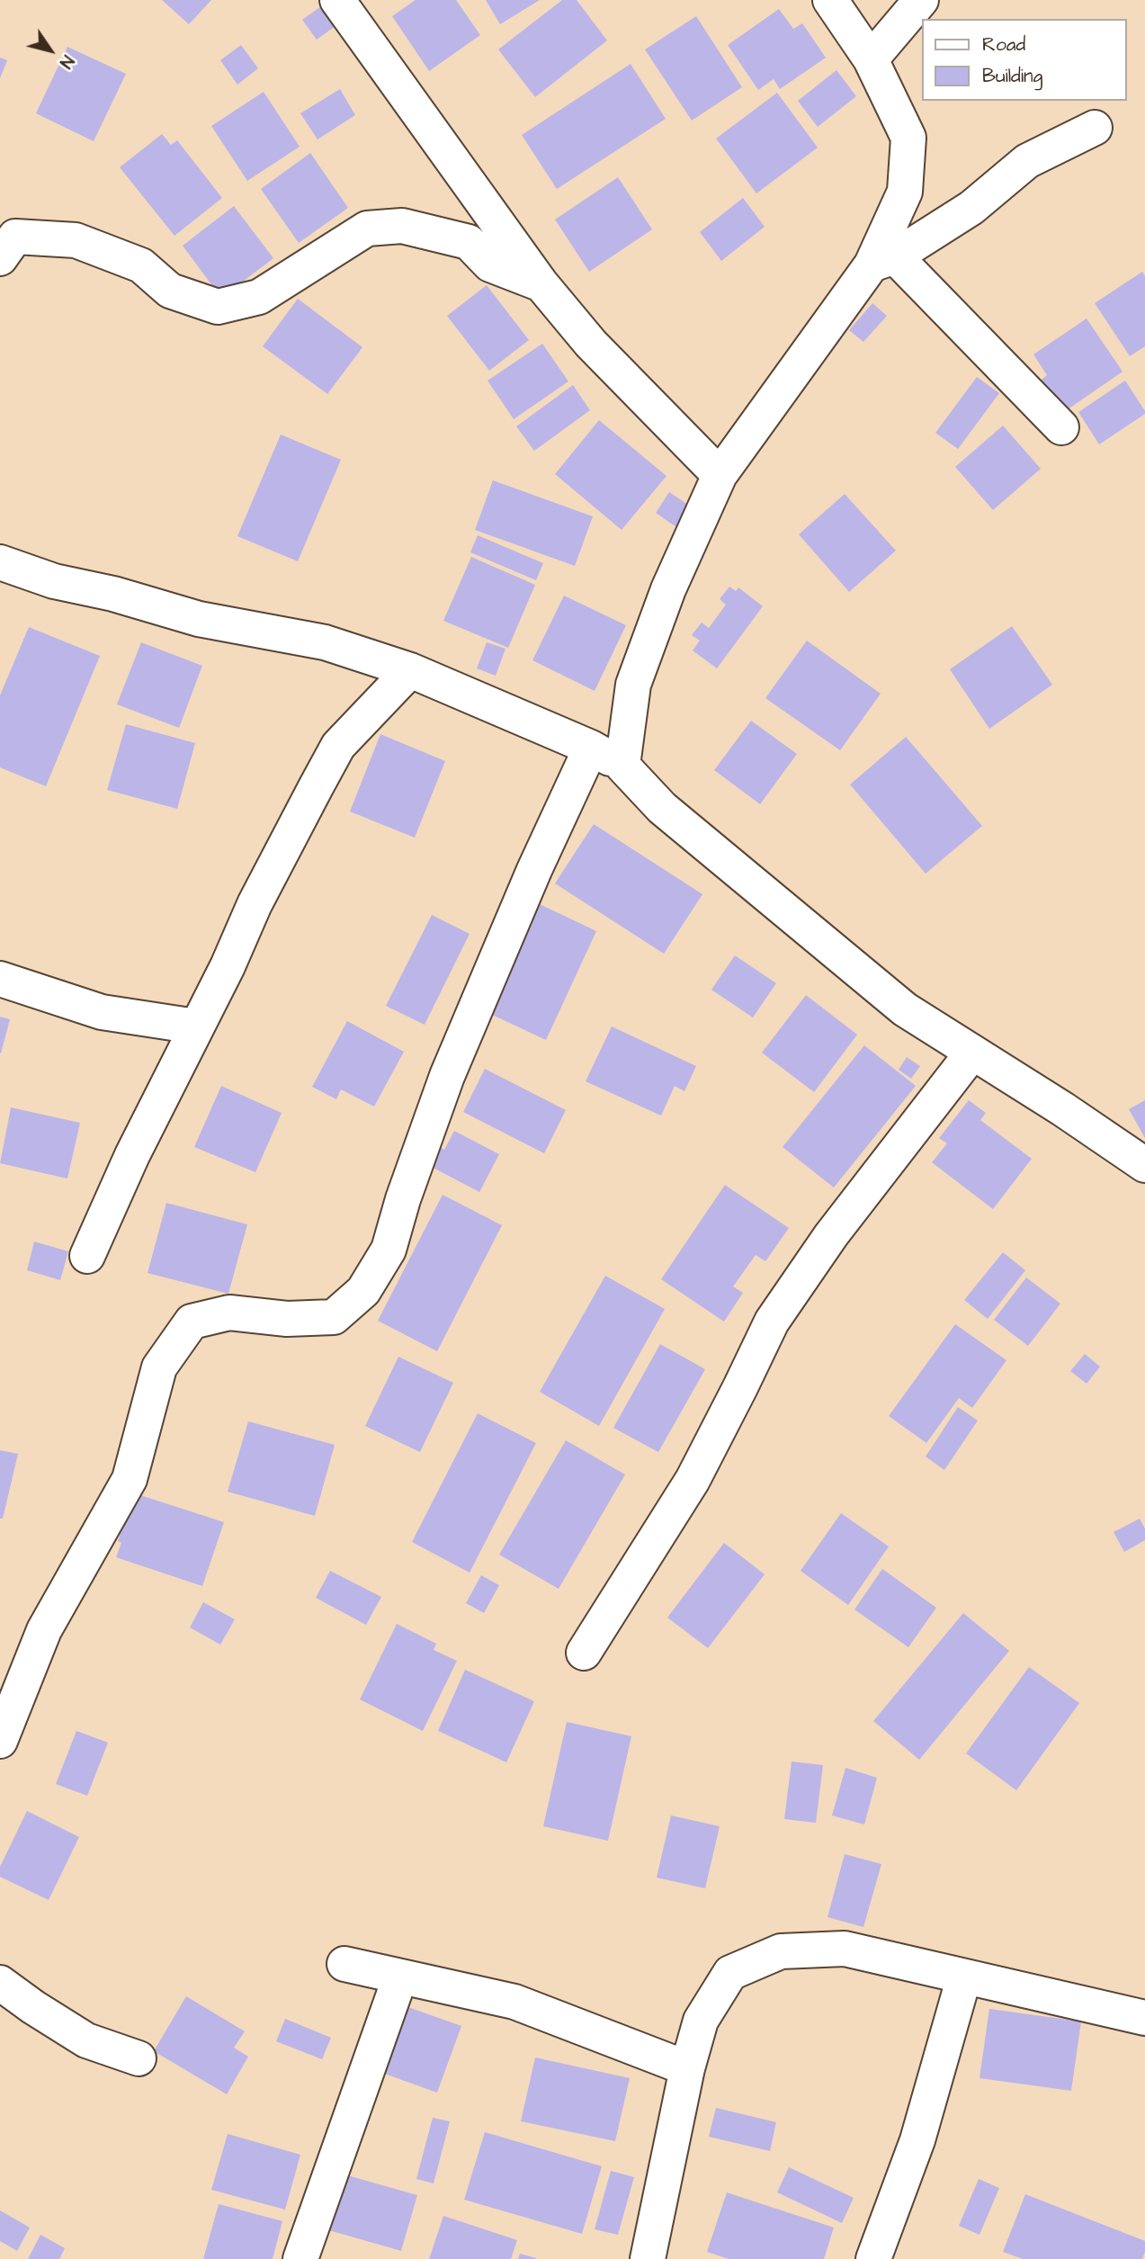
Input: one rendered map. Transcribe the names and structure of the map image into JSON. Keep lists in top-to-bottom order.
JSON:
{
  "legend": ["Road", "Building"],
  "north": "bottom right"
}
